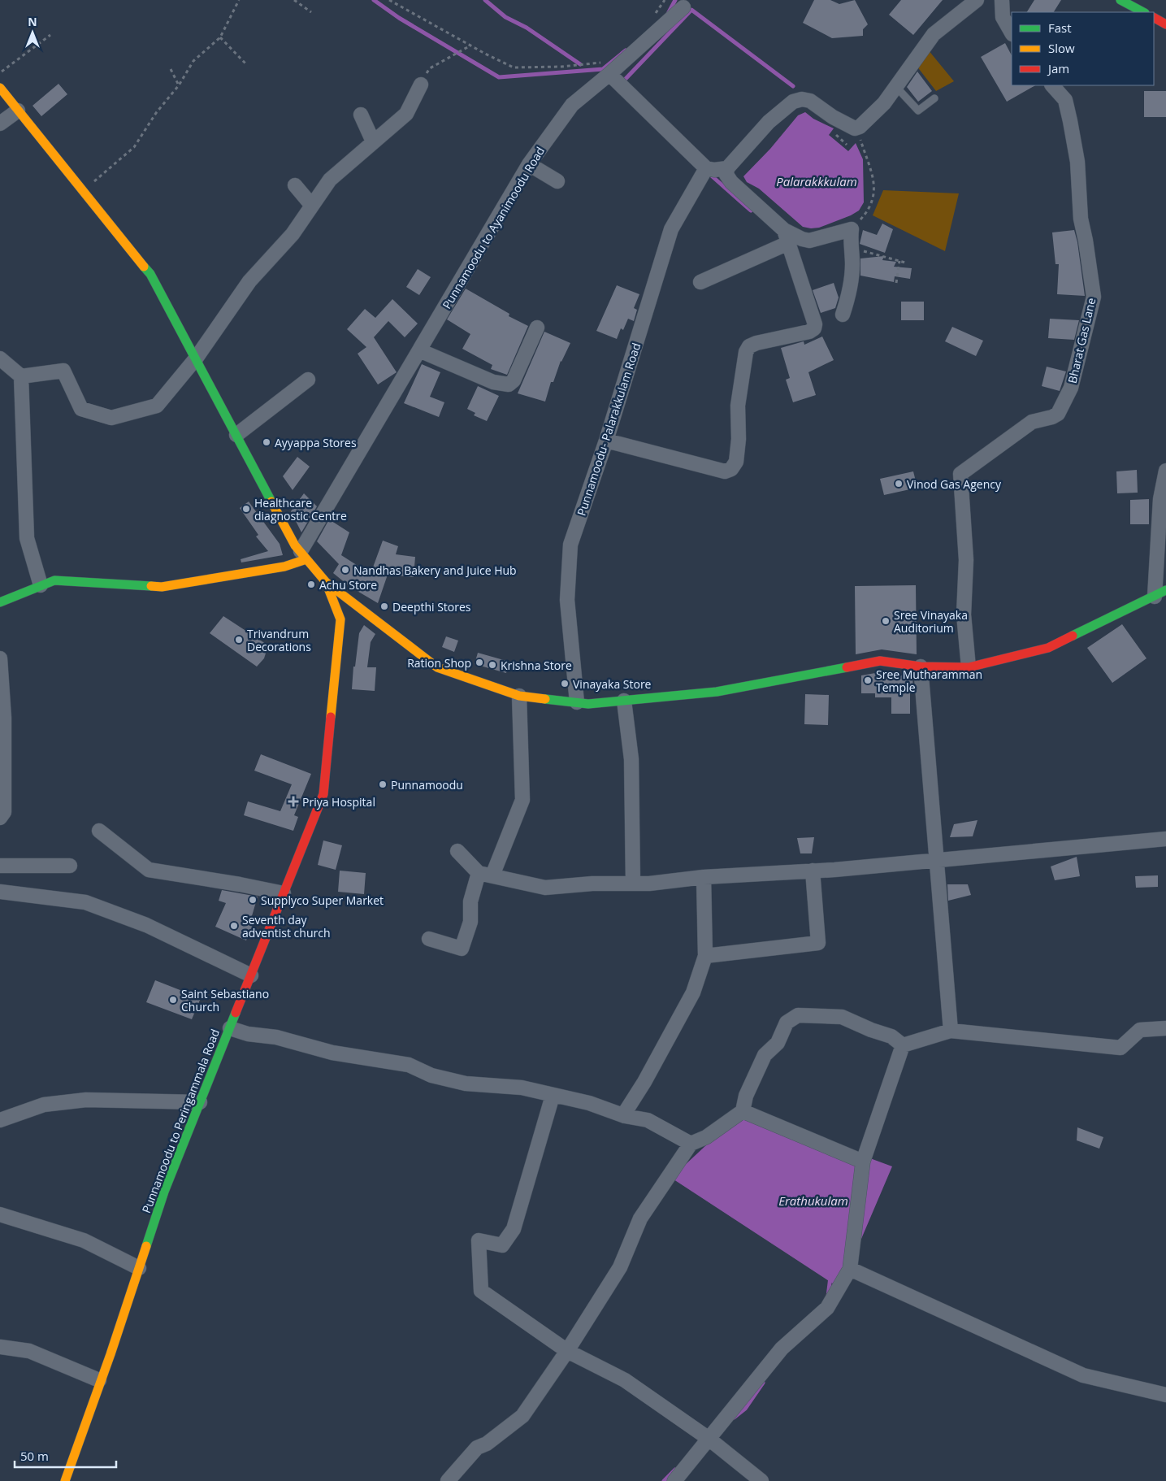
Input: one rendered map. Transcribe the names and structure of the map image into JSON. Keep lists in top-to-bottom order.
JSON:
{
  "streets": {
    "main road": ["Punnamoodu to Peringammala Road"],
    "street": ["Punnamoodu to Ayanimoodu Road", "Bharat Gas Lane", "Punnamoodu- Palarakkulam Road"]
  },
  "water": ["Palarakkkulam", "Erathukulam"],
  "places": {
    "other": [
      "Ayyappa Stores",
      "Vinod Gas Agency",
      "Healthcare diagnostic Centre",
      "Nandhas Bakery and Juice Hub",
      "Achu Store",
      "Deepthi Stores",
      "Sree Vinayaka Auditorium",
      "Trivandrum Decorations",
      "Ration Shop",
      "Krishna Store",
      "Sree Mutharamman Temple",
      "Vinayaka Store",
      "Punnamoodu",
      "Supplyco Super Market",
      "Seventh day adventist church",
      "Saint Sebastiano Church"
    ],
    "health": ["Priya Hospital"]
  },
  "legend": ["Fast", "Slow", "Jam"],
  "scale_bar": "50 m",
  "north": "top"
}
